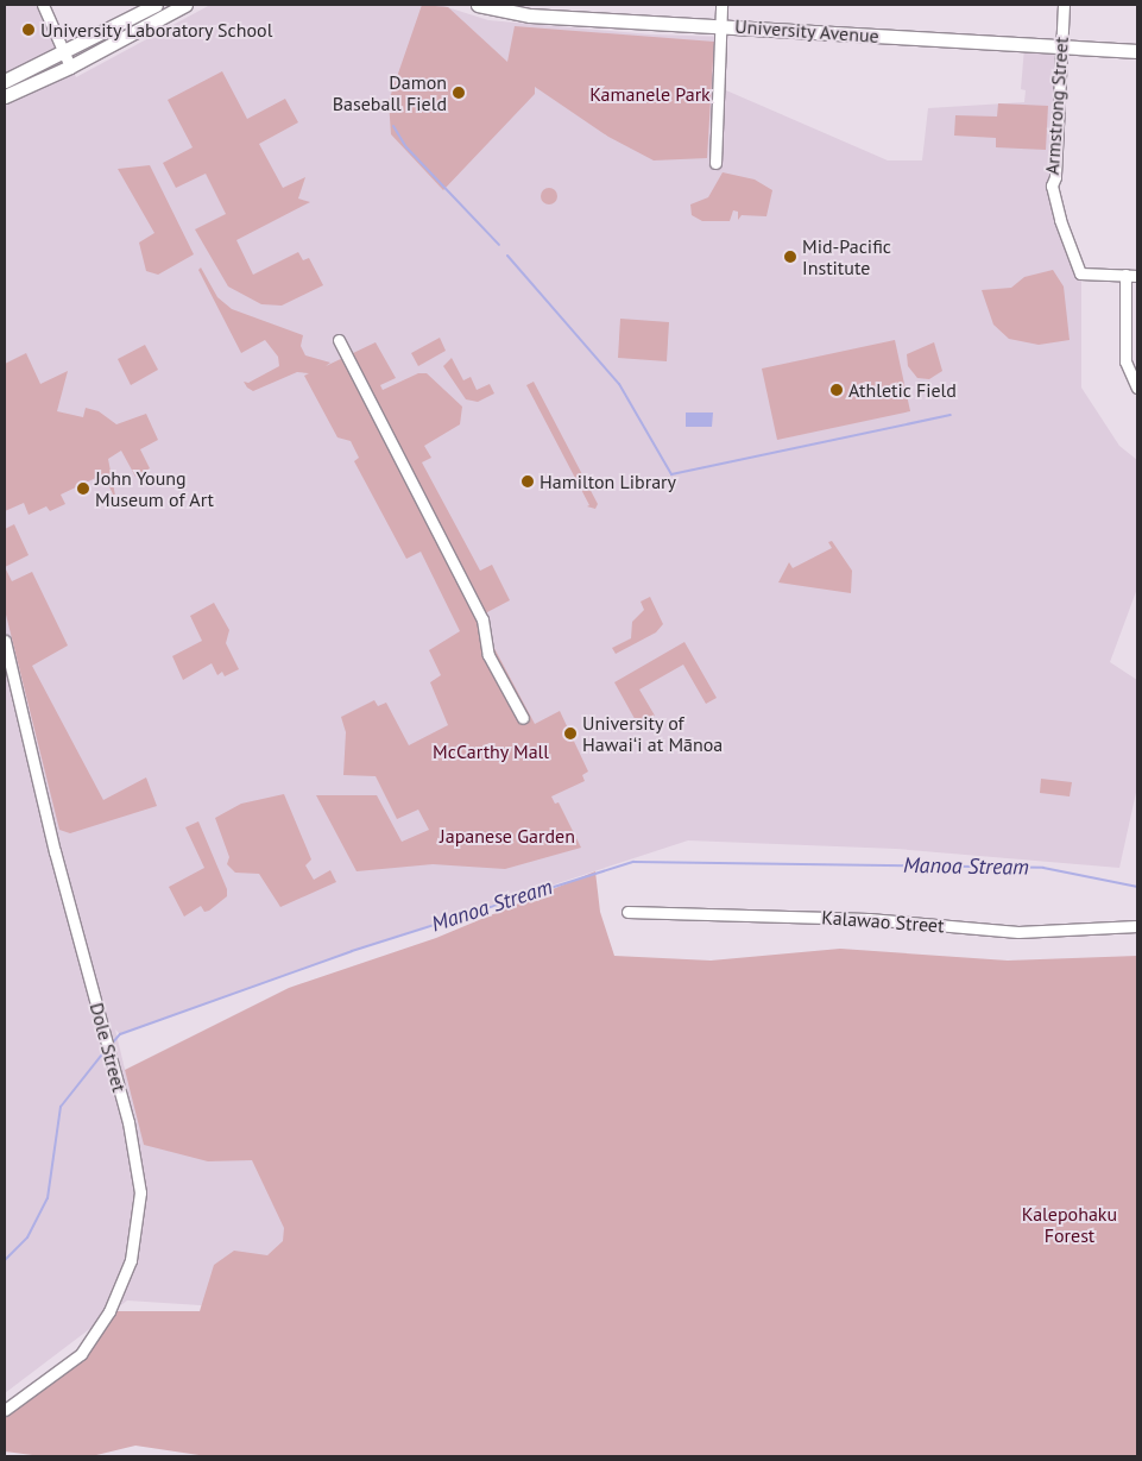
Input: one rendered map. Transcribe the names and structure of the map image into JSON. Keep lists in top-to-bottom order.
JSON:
{
  "streets": {
    "main road": ["University Avenue"],
    "street": ["Armstrong Street", "Kalawao Street", "Dole Street"]
  },
  "crossings": [
    ["University Avenue", "Armstrong Street"]
  ],
  "water": ["Manoa Stream"],
  "parks": [
    "Kamanele Park",
    "McCarthy Mall",
    "Japanese Garden",
    "Kalepohaku Forest"
  ],
  "places": [
    "University Laboratory School",
    "Damon Baseball Field",
    "Mid-Pacific Institute",
    "Athletic Field",
    "Hamilton Library",
    "John Young Museum of Art",
    "University of Hawaiʻi at Mānoa"
  ]
}
